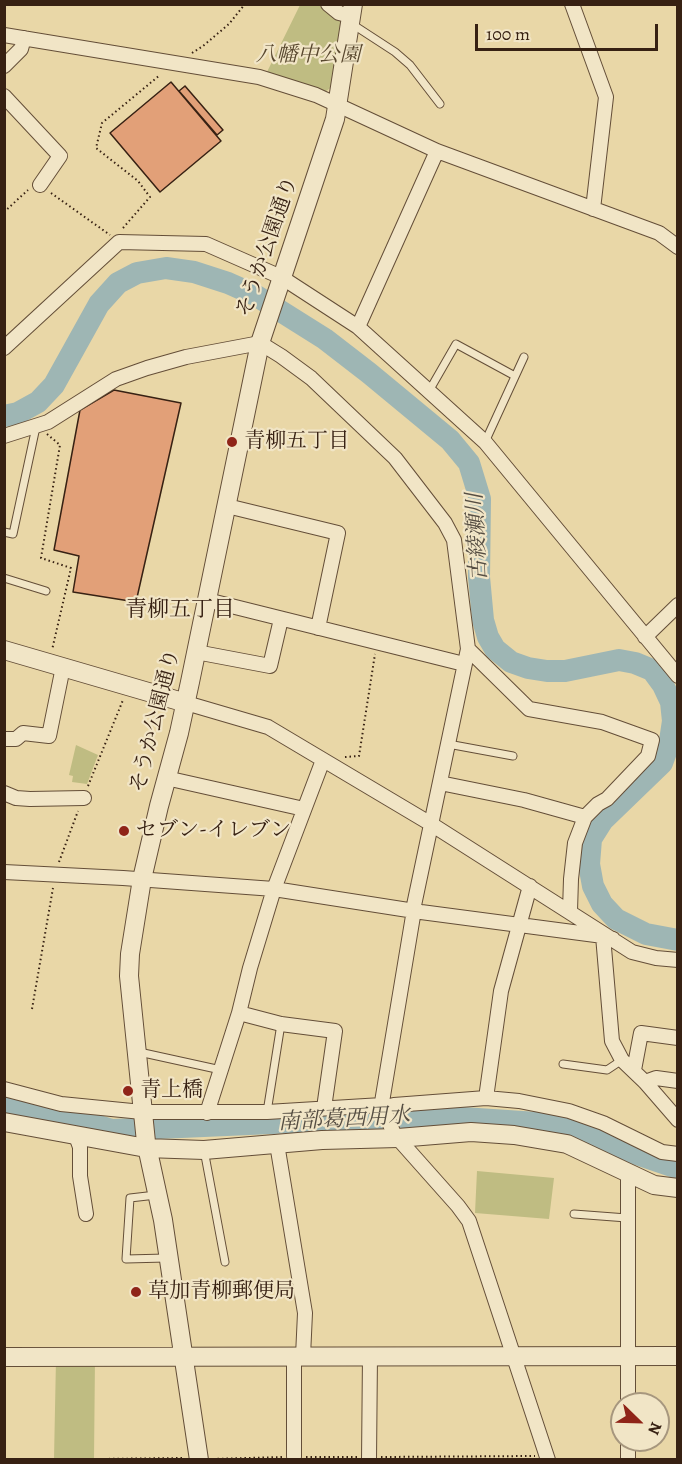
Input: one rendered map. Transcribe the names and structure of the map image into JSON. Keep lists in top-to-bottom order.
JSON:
{
  "streets": {
    "street": ["そうか公園通り"]
  },
  "districts": ["青柳五丁目"],
  "water": ["古綾瀬川", "南部葛西用水"],
  "parks": ["八幡中公園"],
  "places": [
    "青柳五丁目",
    "セブン-イレブン",
    "青上橋",
    "草加青柳郵便局"
  ],
  "scale_bar": "100 m",
  "north": "bottom right"
}
